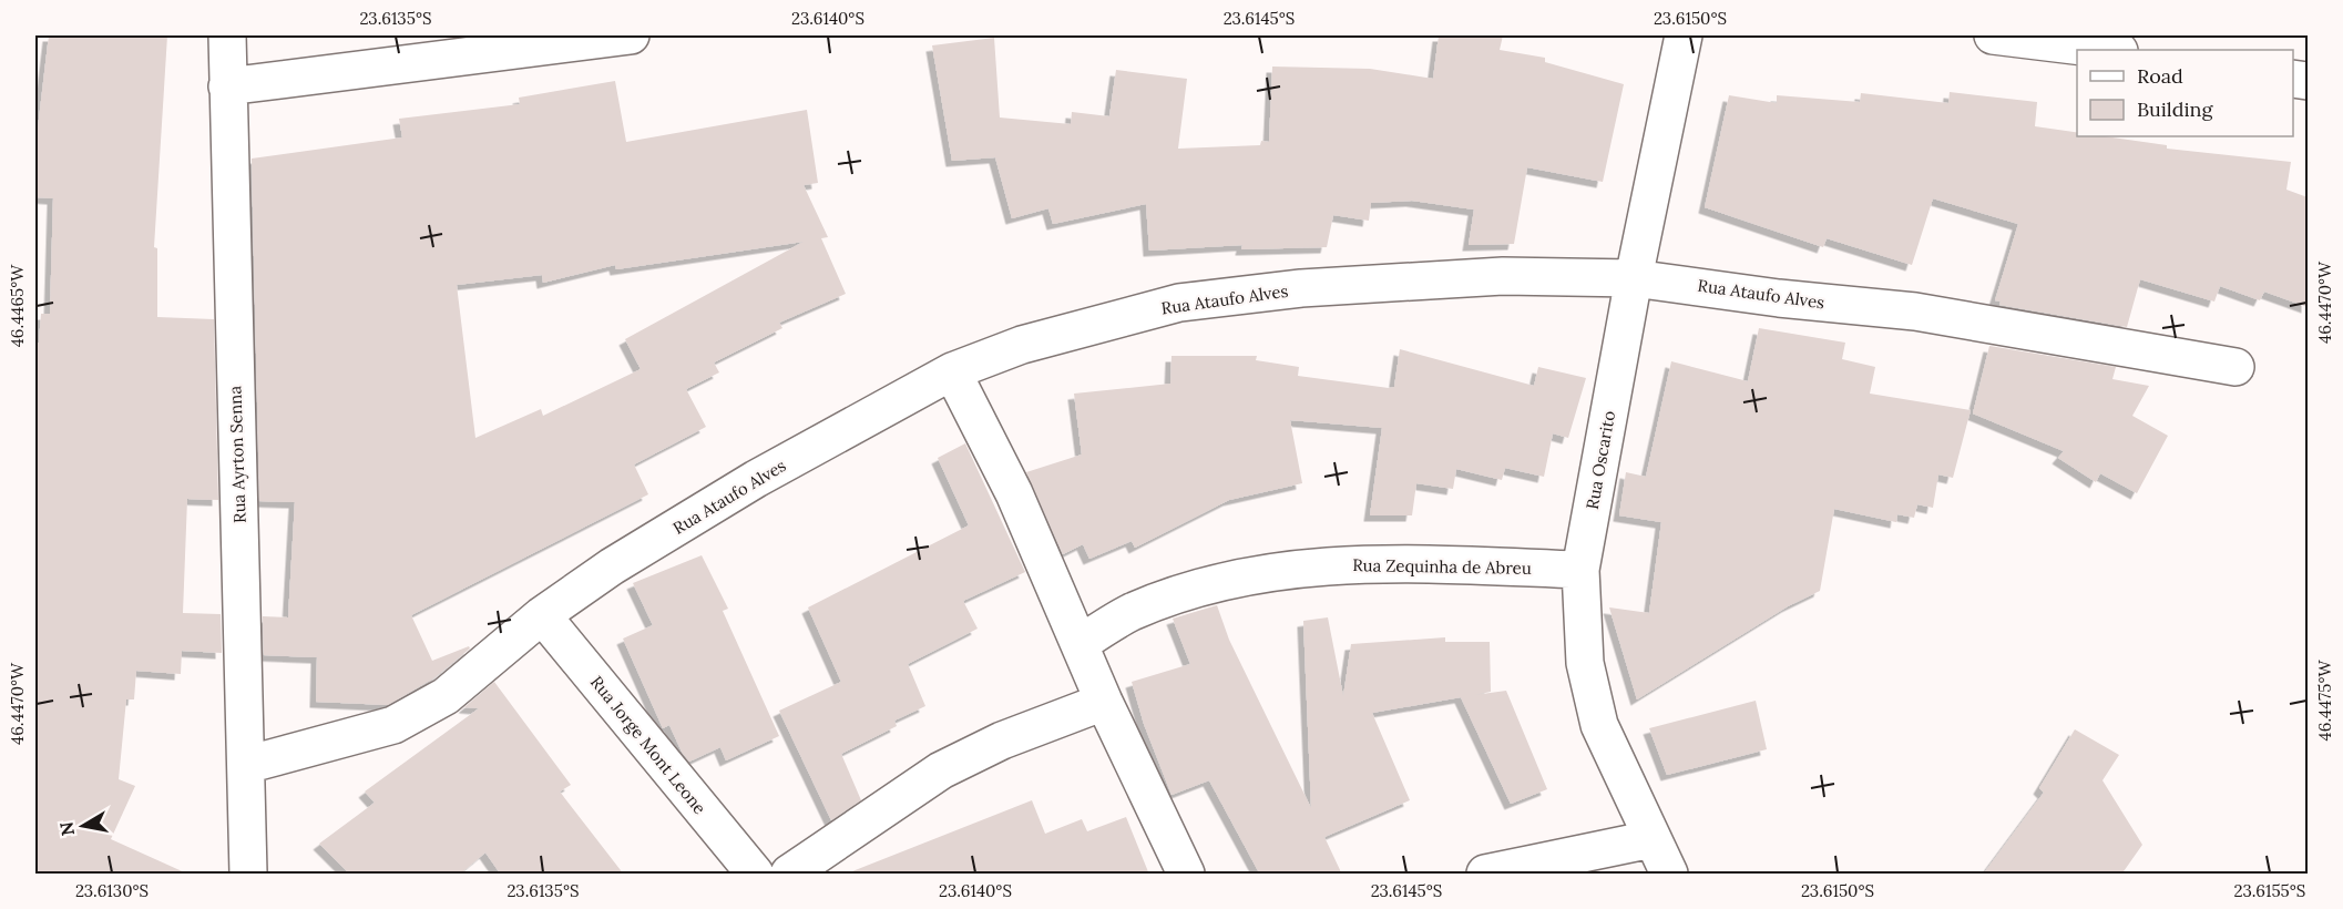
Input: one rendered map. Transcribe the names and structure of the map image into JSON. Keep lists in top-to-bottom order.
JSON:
{
  "streets": {
    "street": [
      "Rua Ataufo Alves",
      "Rua Ayrton Senna",
      "Rua Oscarito",
      "Rua Zequinha de Abreu",
      "Rua Jorge Mont Leone"
    ]
  },
  "crossings": [
    ["Rua Ataufo Alves", "Rua Ayrton Senna"],
    ["Rua Ataufo Alves", "Rua Oscarito"],
    ["Rua Ataufo Alves", "Rua Jorge Mont Leone"],
    ["Rua Oscarito", "Rua Zequinha de Abreu"]
  ],
  "legend": ["Road", "Building"],
  "north": "left",
  "coordinates": [
    "23.6135°S",
    "23.6140°S",
    "23.6145°S",
    "23.6150°S",
    "46.4470°W",
    "46.4465°W",
    "46.4475°W",
    "23.6130°S",
    "23.6155°S"
  ]
}
